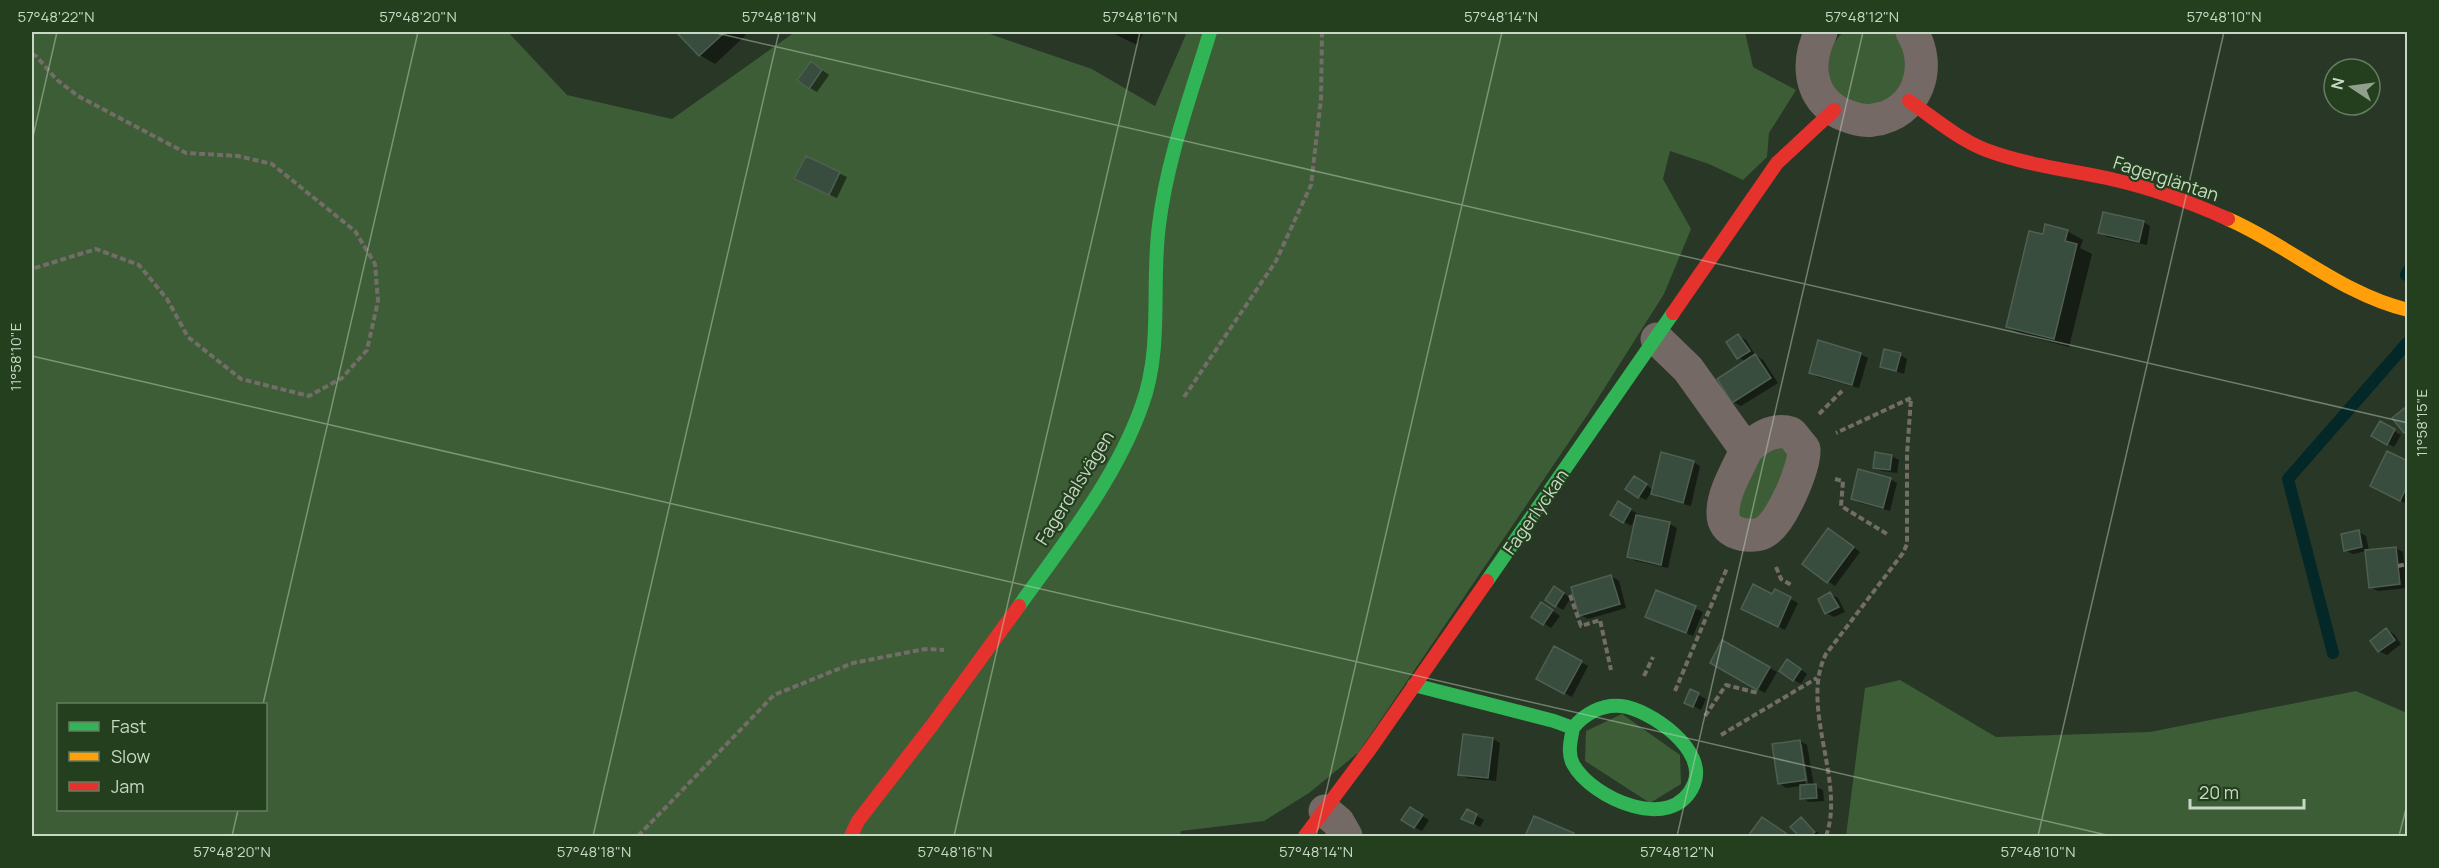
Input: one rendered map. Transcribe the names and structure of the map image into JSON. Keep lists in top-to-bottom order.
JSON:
{
  "streets": {
    "street": ["Fagergläntan", "Fagerdalsvägen", "Fagerlyckan"]
  },
  "legend": ["Fast", "Slow", "Jam"],
  "scale_bar": "20 m",
  "north": "left",
  "coordinates": [
    "57°48'22\"N",
    "57°48'20\"N",
    "57°48'18\"N",
    "57°48'16\"N",
    "57°48'14\"N",
    "57°48'12\"N",
    "57°48'10\"N",
    "11°58'10\"E",
    "11°58'15\"E"
  ]
}
